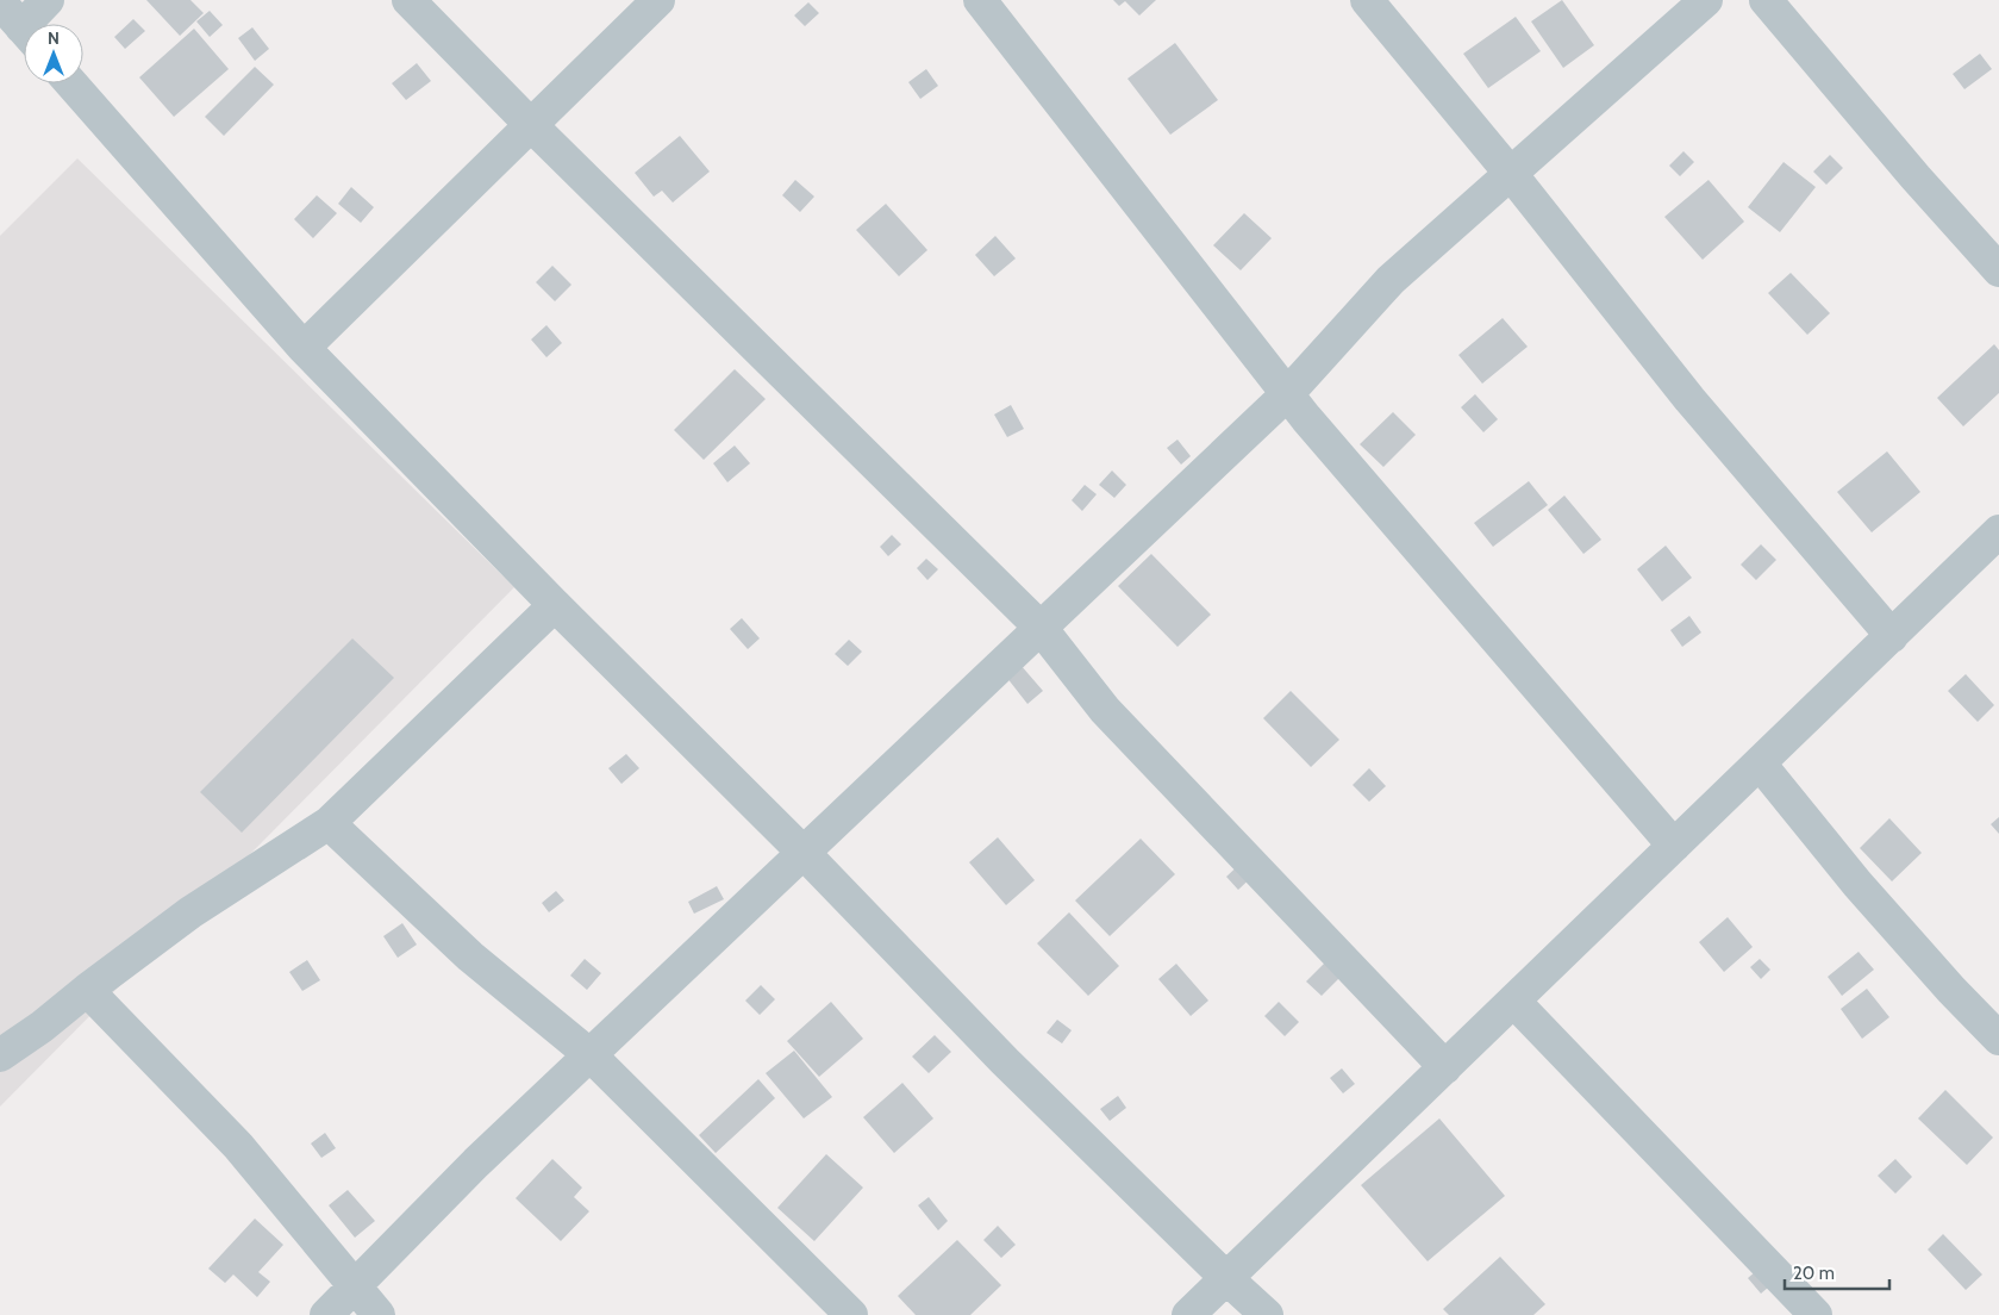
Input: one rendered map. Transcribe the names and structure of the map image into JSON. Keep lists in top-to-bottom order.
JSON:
{
  "scale_bar": "20 m",
  "north": "top"
}
